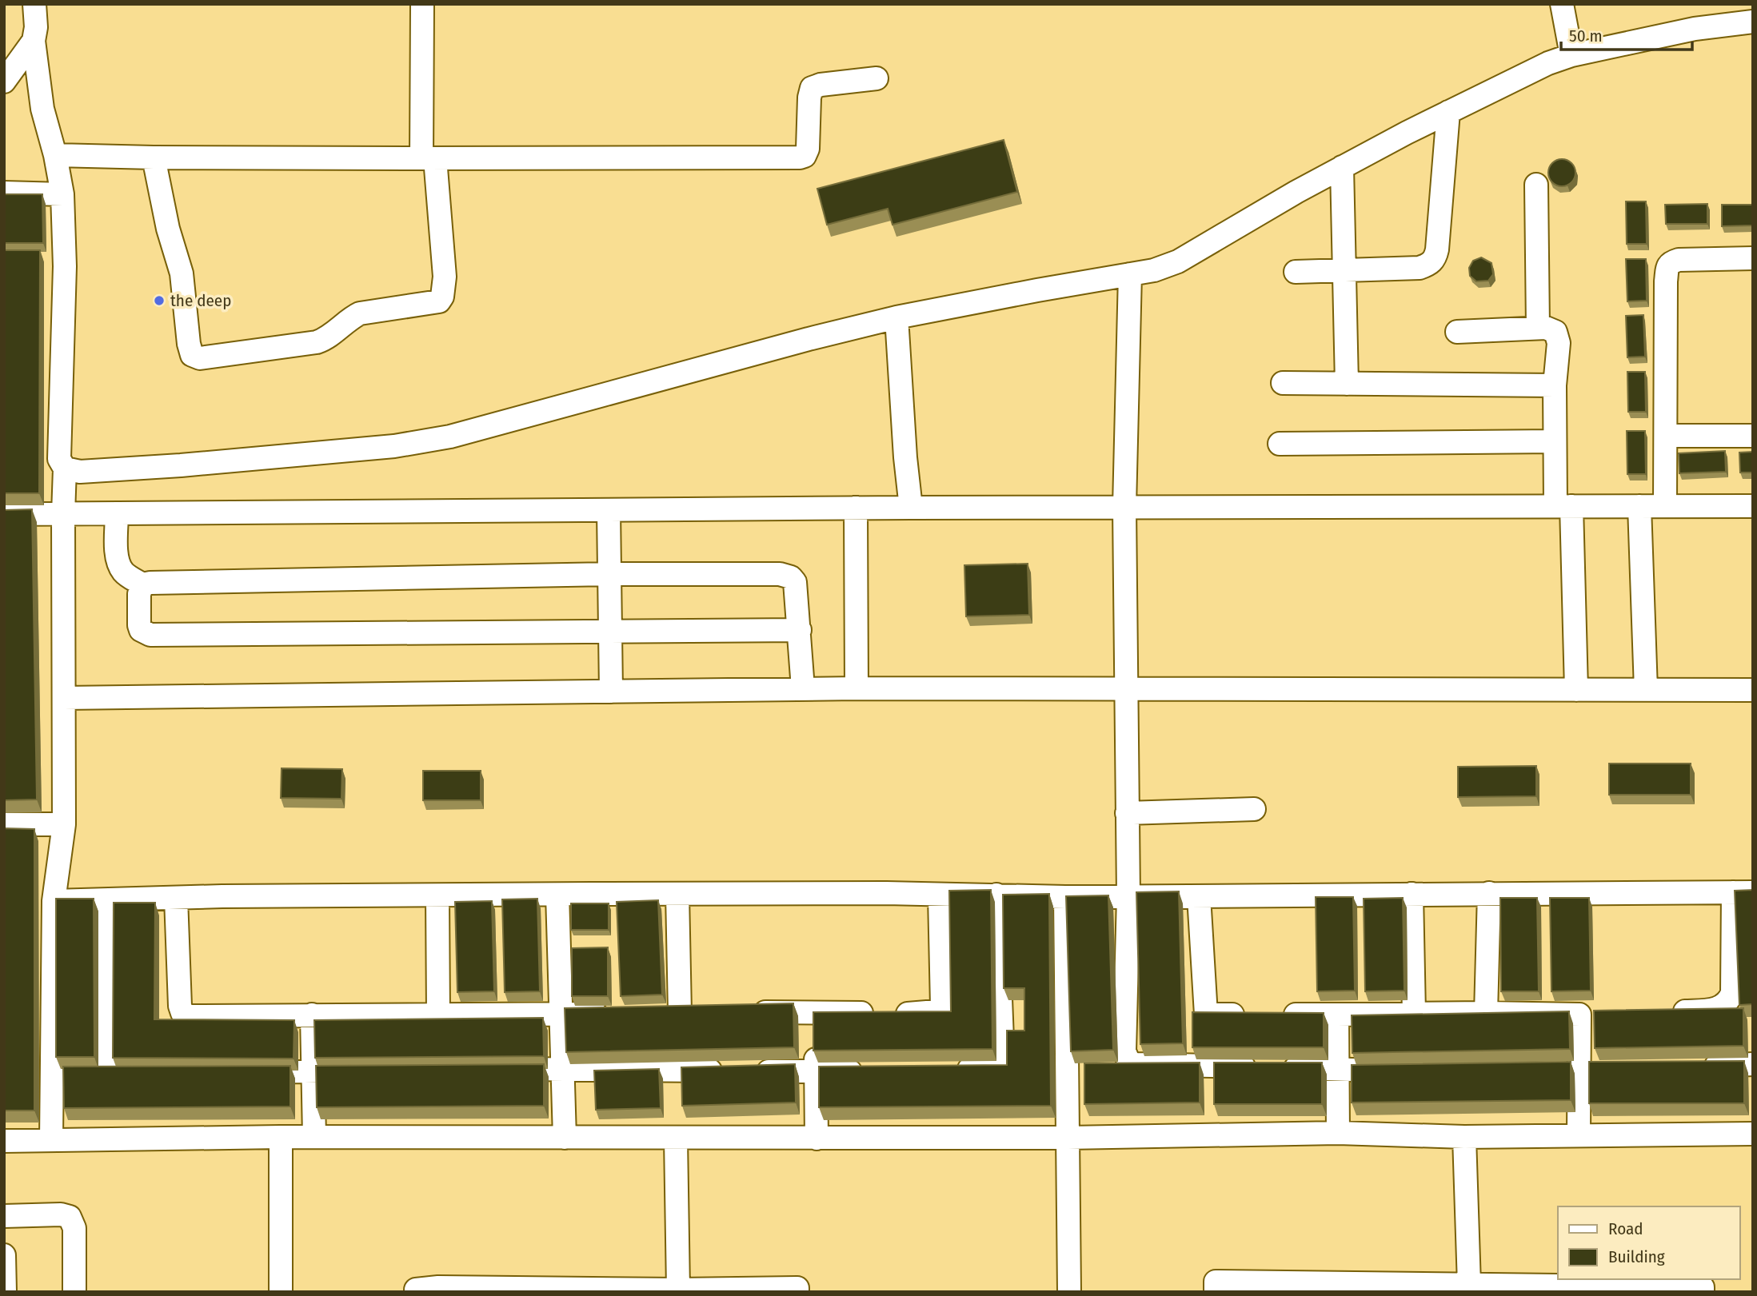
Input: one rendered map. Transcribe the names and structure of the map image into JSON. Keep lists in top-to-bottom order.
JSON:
{
  "places": ["the deep"],
  "legend": ["Road", "Building"],
  "scale_bar": "50 m"
}
